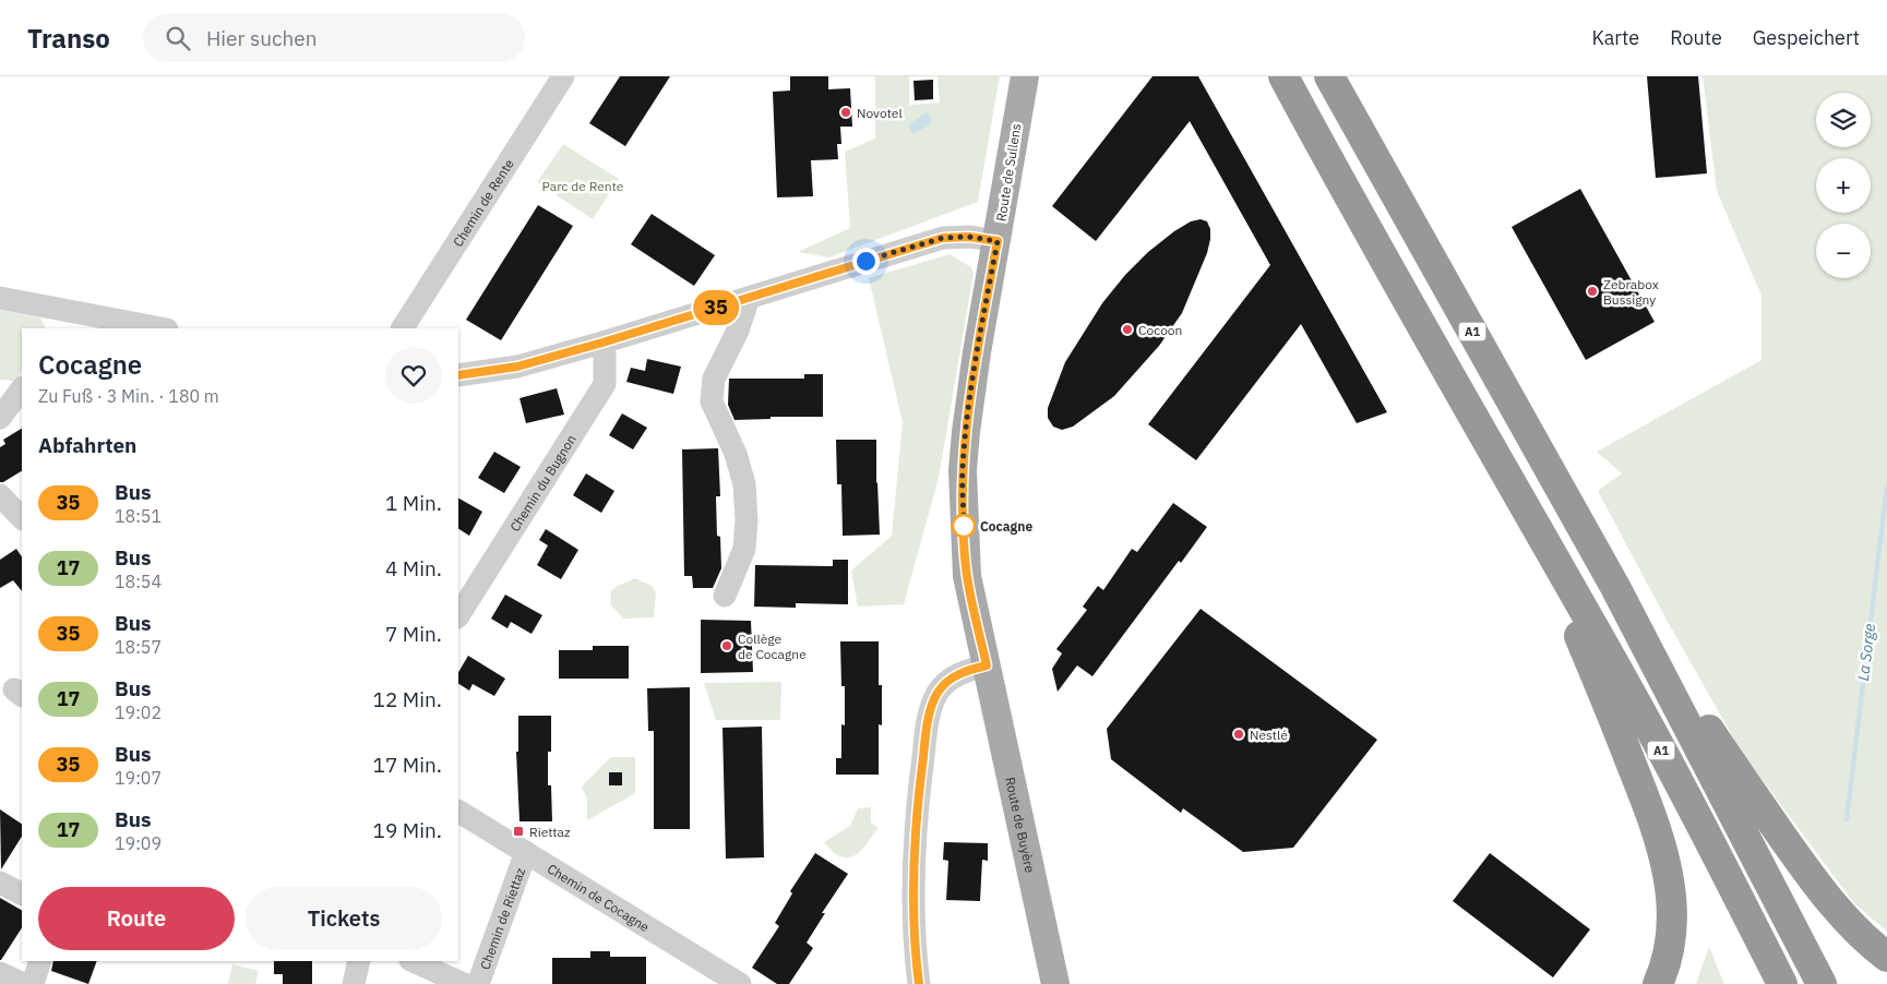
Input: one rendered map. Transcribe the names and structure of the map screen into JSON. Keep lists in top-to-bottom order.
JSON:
{
  "streets": {
    "highway": ["A1"],
    "main road": ["Route de Sullens", "Route de Buyère"],
    "street": [
      "Chemin de Rente",
      "Chemin du Bugnon",
      "Chemin de Cocagne",
      "Chemin de Riettaz"
    ]
  },
  "crossings": [
    ["Route de Sullens", "Route de Buyère"],
    ["Chemin de Cocagne", "Chemin de Riettaz"]
  ],
  "water": ["La Sorge"],
  "parks": ["Parc de Rente"],
  "places": {
    "other": [
      "Novotel",
      "Zebrabox Bussigny",
      "Cocoon",
      "Cocagne",
      "Collège de Cocagne",
      "Nestlé"
    ],
    "transit": ["Riettaz"]
  },
  "lines": ["bus line 35"],
  "page": {
    "header": "Transo",
    "search": "Hier suchen",
    "nav": ["Karte", "Route", "Gespeichert"],
    "on_map": "35",
    "map_buttons": ["+", "−"],
    "heading": [
      ["Cocagne", "Zu Fuß · 3 Min. · 180 m"],
      "Abfahrten"
    ],
    "list": [
      {
        "mark": "35",
        "name": "Bus",
        "note": "18:51",
        "value": "1 Min."
      },
      {
        "mark": "17",
        "name": "Bus",
        "note": "18:54",
        "value": "4 Min."
      },
      {
        "mark": "35",
        "name": "Bus",
        "note": "18:57",
        "value": "7 Min."
      },
      {
        "mark": "17",
        "name": "Bus",
        "note": "19:02",
        "value": "12 Min."
      },
      {
        "mark": "35",
        "name": "Bus",
        "note": "19:07",
        "value": "17 Min."
      },
      {
        "mark": "17",
        "name": "Bus",
        "note": "19:09",
        "value": "19 Min."
      }
    ],
    "buttons": ["Route", "Tickets"]
  }
}
